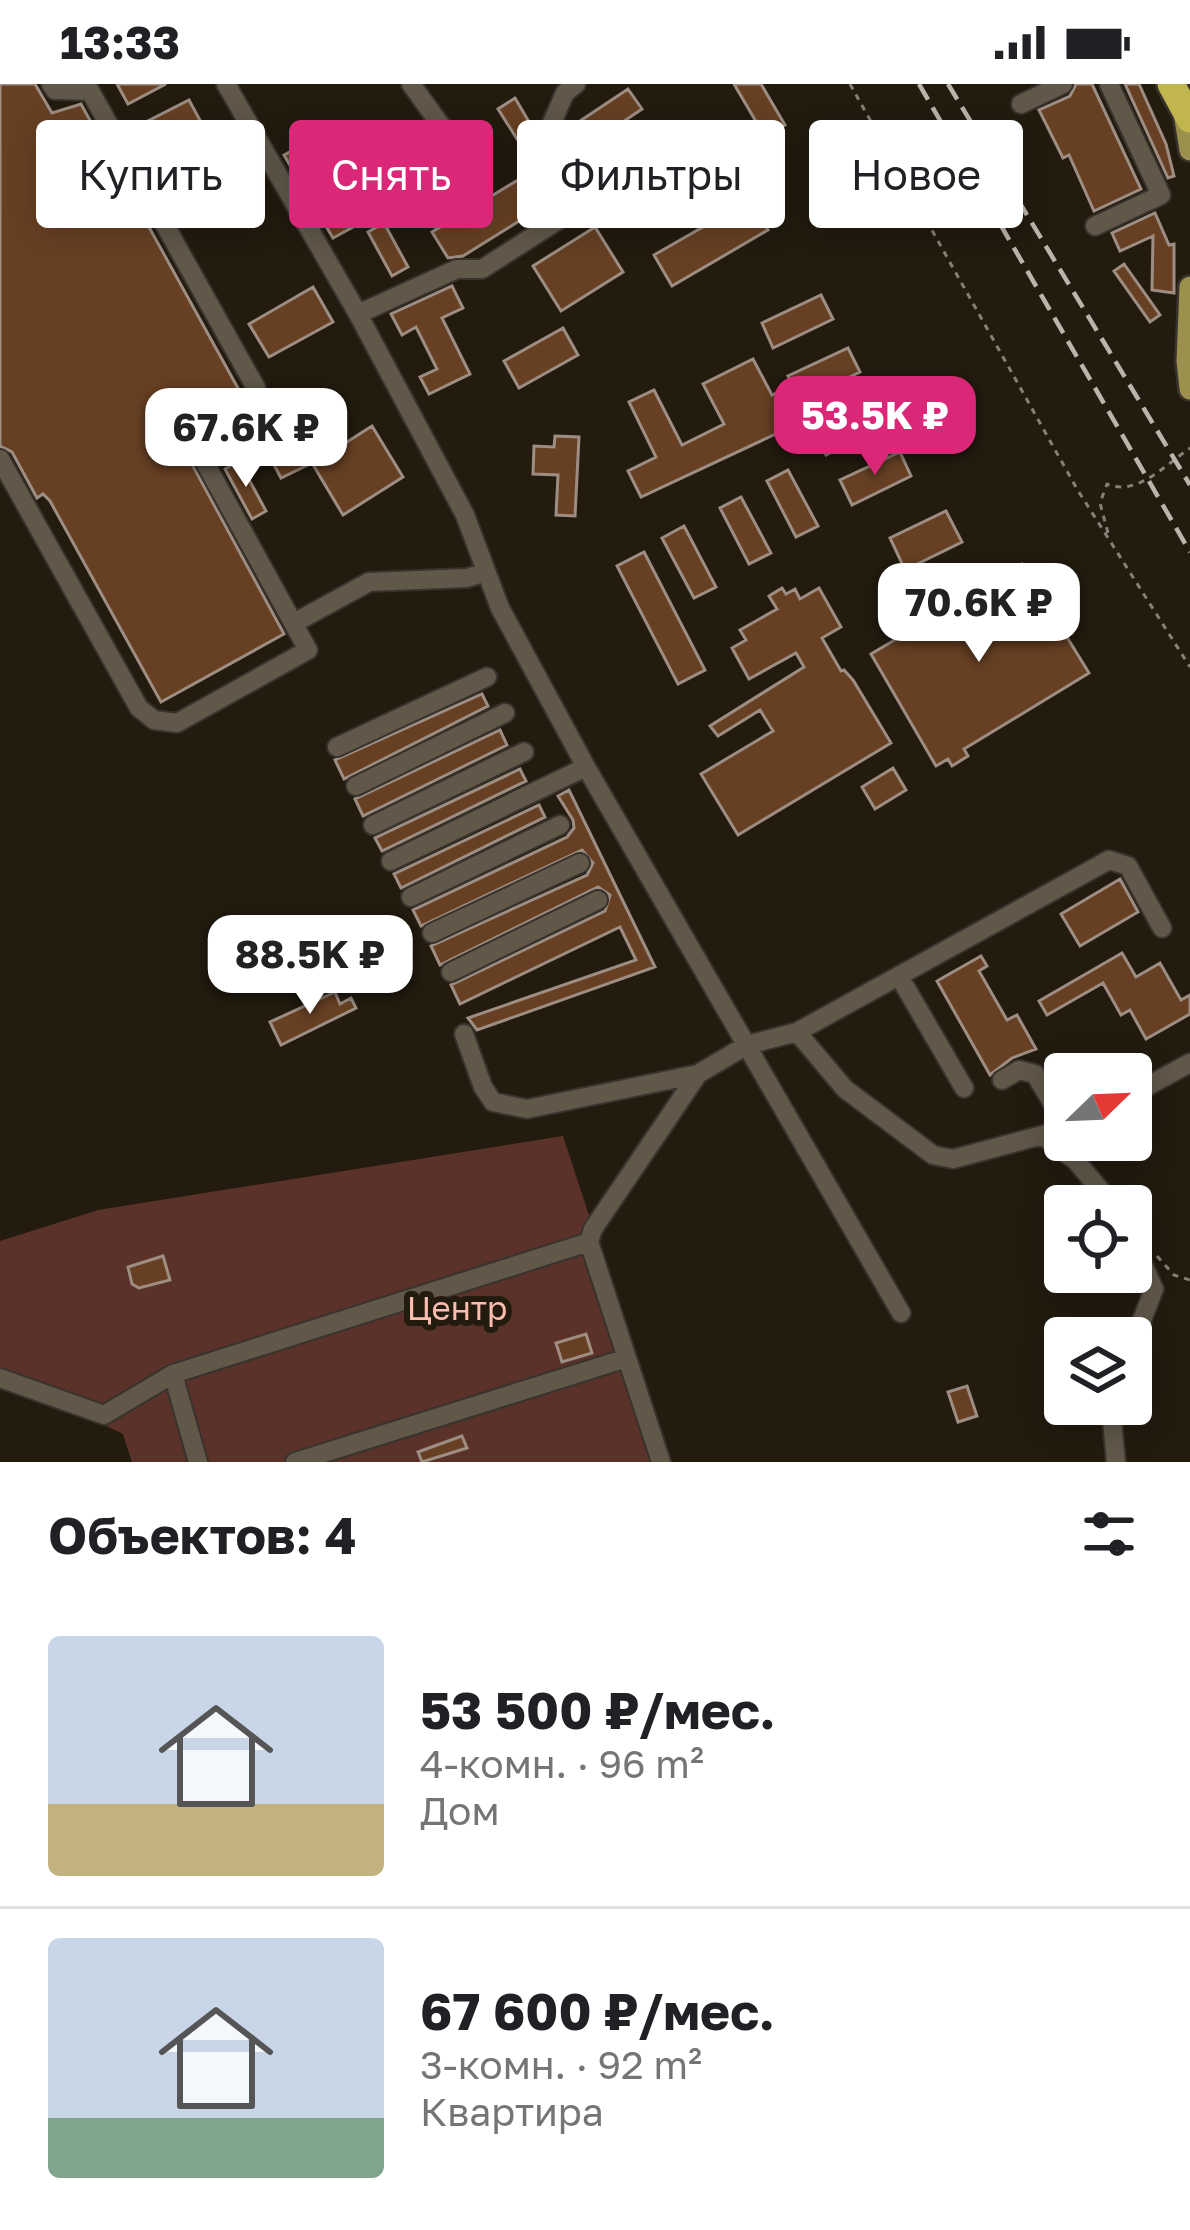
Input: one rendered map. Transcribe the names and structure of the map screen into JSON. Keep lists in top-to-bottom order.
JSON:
{
  "parks": ["Центр"],
  "north": "top right",
  "page": {
    "status": "13:33",
    "chip": [
      "Купить",
      "Снять",
      "Фильтры",
      "Новое"
    ],
    "price": [
      "53.5K ₽",
      "67.6K ₽",
      "70.6K ₽",
      "88.5K ₽"
    ],
    "heading": "Объектов: 4",
    "list": [
      {
        "name": "53 500 ₽/мес.",
        "note": "4-комн. · 96 m² · Дом"
      },
      {
        "name": "67 600 ₽/мес.",
        "note": "3-комн. · 92 m² · Квартира"
      }
    ]
  }
}
